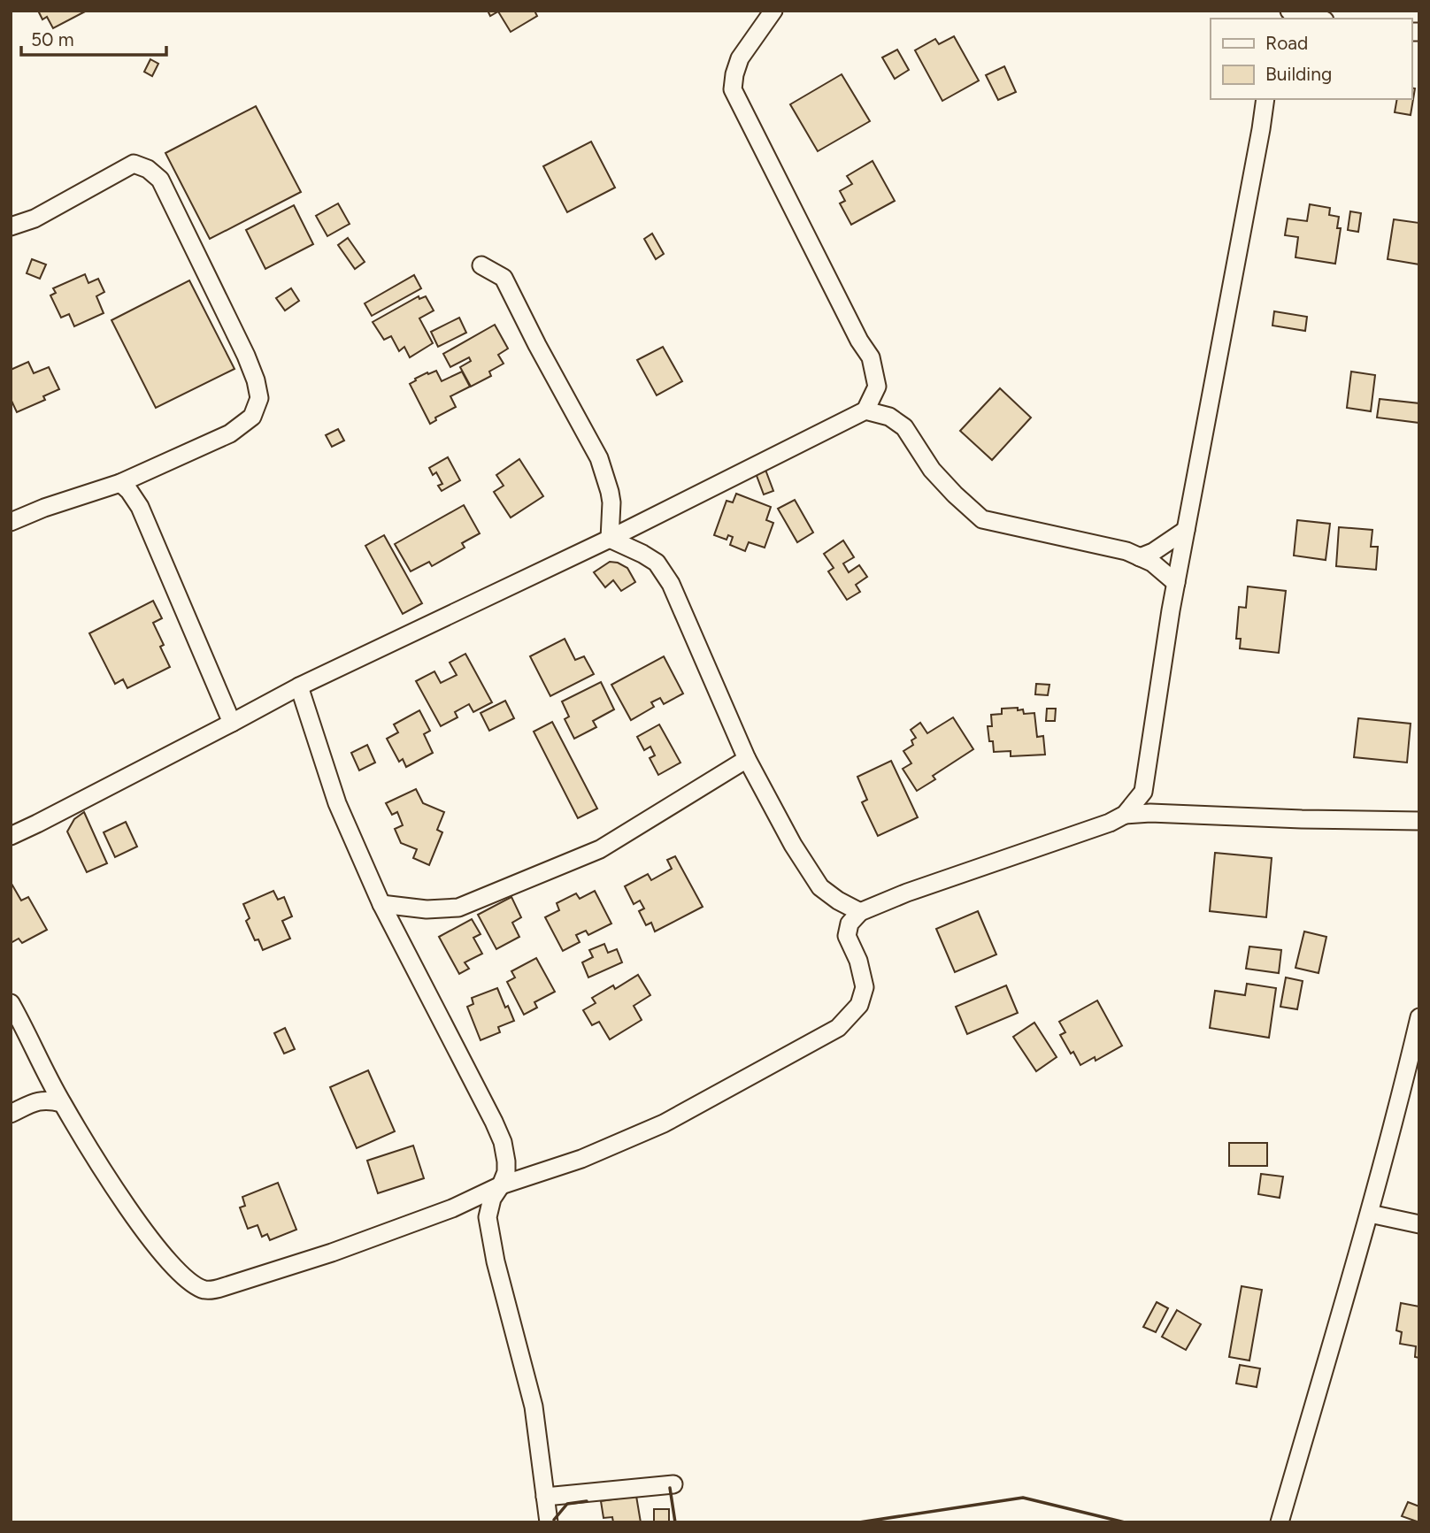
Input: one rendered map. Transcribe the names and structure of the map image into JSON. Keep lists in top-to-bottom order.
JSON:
{
  "legend": ["Road", "Building"],
  "scale_bar": "50 m"
}
